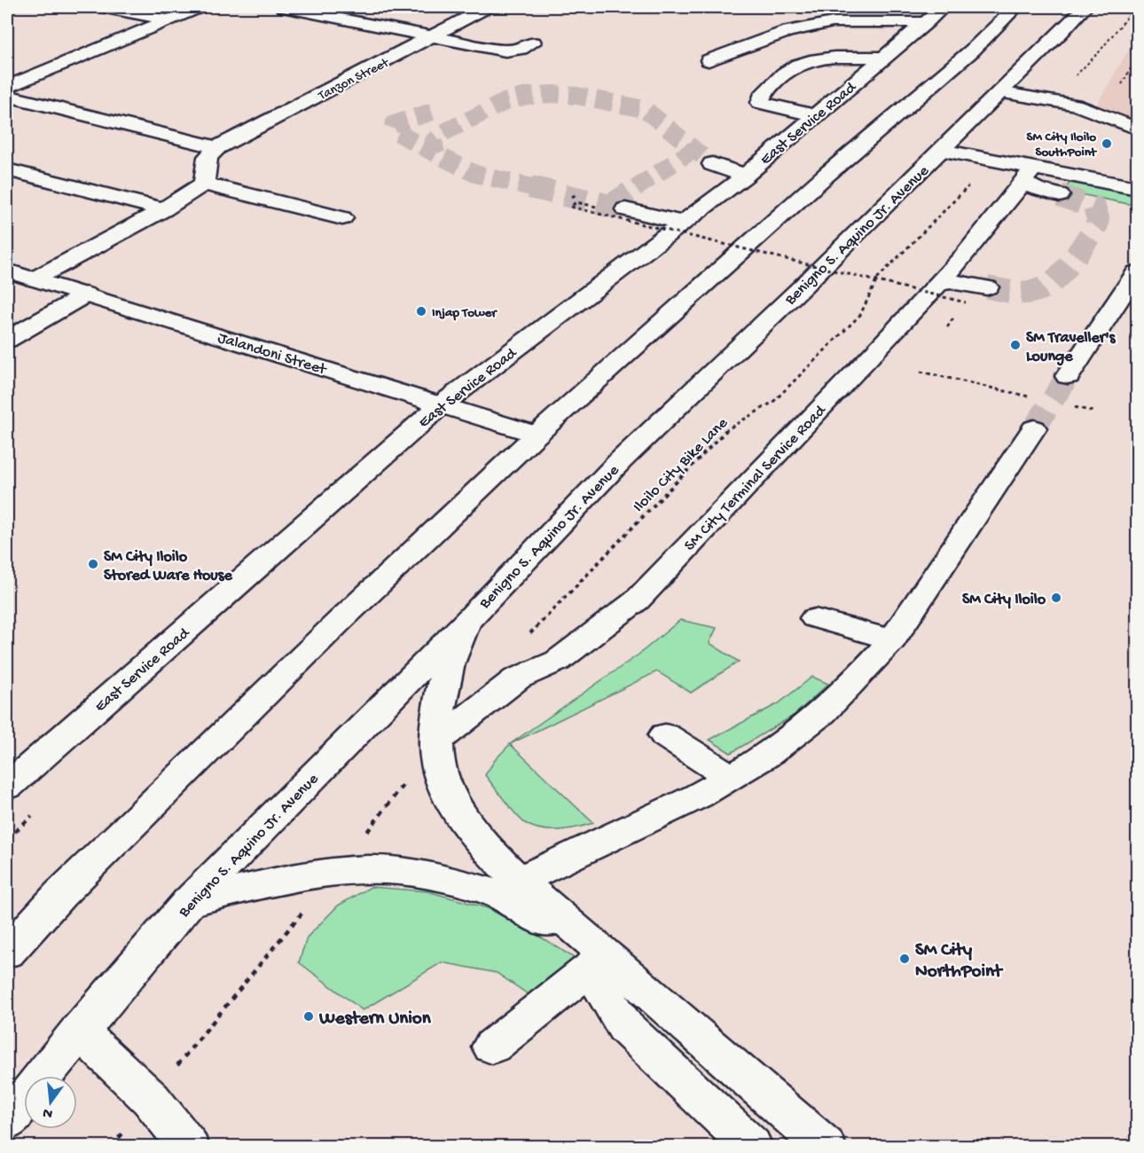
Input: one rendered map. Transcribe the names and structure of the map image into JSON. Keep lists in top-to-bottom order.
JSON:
{
  "streets": {
    "main road": [
      "Tanzon Street",
      "East Service Road",
      "Benigno S. Aquino Jr. Avenue",
      "Jalandoni Street",
      "SM City Terminal Service Road"
    ],
    "path": ["Iloilo City Bike Lane"]
  },
  "crossings": [
    ["East Service Road", "Jalandoni Street"],
    ["Iloilo City Bike Lane", "SM City Terminal Service Road"]
  ],
  "places": [
    "SM City Iloilo SouthPoint",
    "Injap Tower",
    "SM Traveller's Lounge",
    "SM City Iloilo Stored Ware House",
    "SM City Iloilo",
    "SM City NorthPoint",
    "Western Union"
  ],
  "north": "bottom"
}
